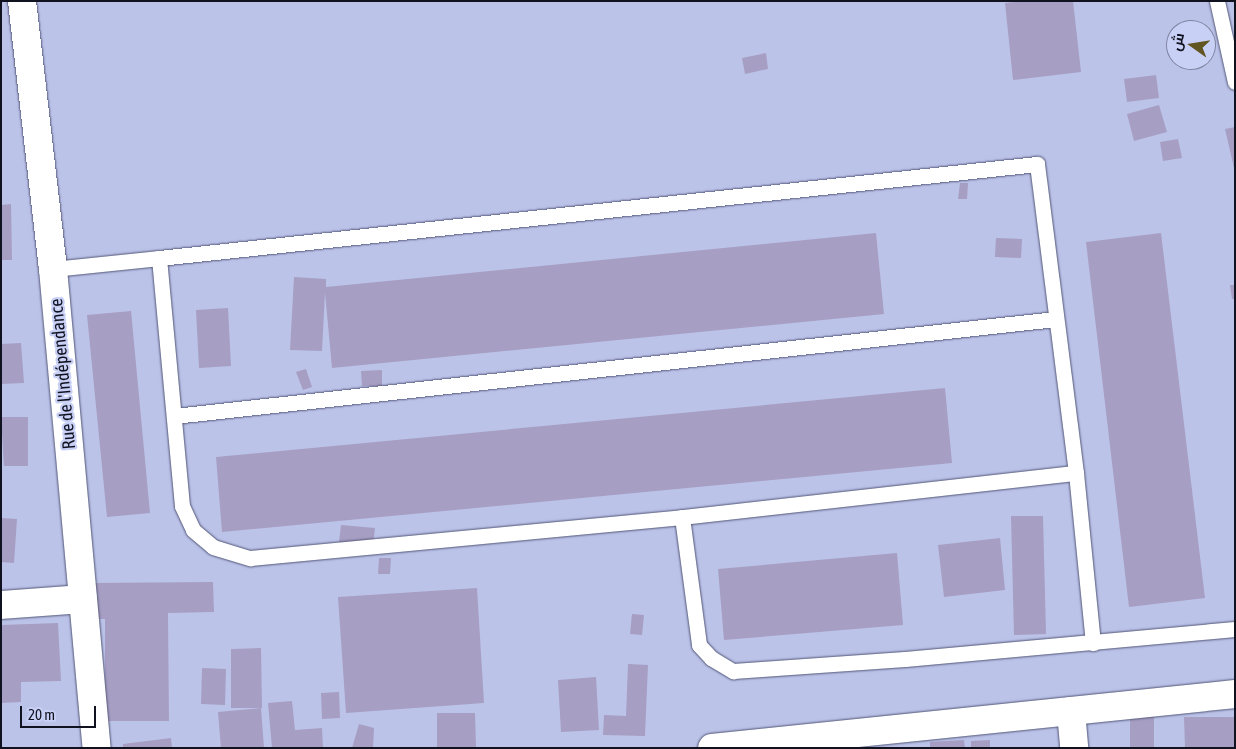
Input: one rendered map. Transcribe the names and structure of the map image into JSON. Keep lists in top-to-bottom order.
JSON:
{
  "streets": {
    "main road": ["Rue de l'Indépendance"]
  },
  "scale_bar": "20 m",
  "north": "left"
}
